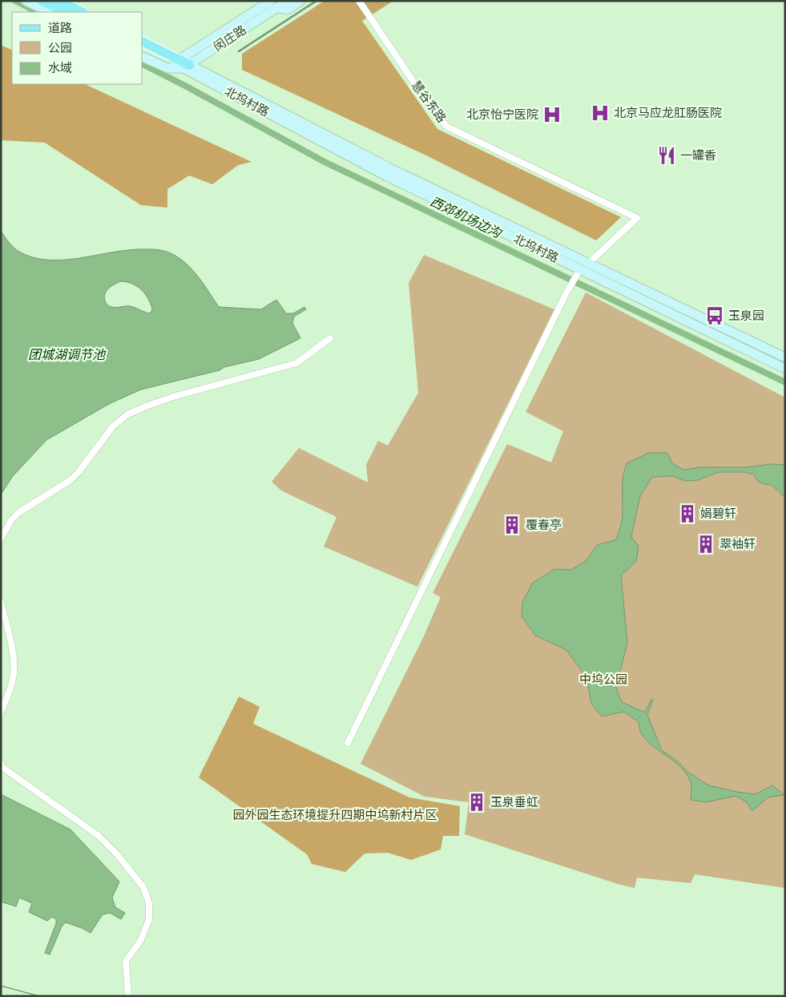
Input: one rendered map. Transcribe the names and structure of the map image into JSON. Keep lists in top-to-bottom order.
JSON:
{
  "streets": {
    "main road": ["闵庄路", "北坞村路"],
    "street": ["慧谷东路"]
  },
  "crossings": [
    ["闵庄路", "北坞村路"],
    ["北坞村路", "慧谷东路"]
  ],
  "water": ["西郊机场边沟", "团城湖调节池"],
  "parks": ["中坞公园", "园外园生态环境提升四期中坞新村片区"],
  "places": {
    "hospital": ["北京马应龙肛肠医院", "北京怡宁医院"],
    "restaurant": ["一罐香"],
    "bus stop": ["玉泉园"],
    "building": [
      "娟碧轩",
      "覆春亭",
      "翠袖轩",
      "玉泉垂虹"
    ]
  },
  "legend": ["道路", "公园", "水域"]
}
